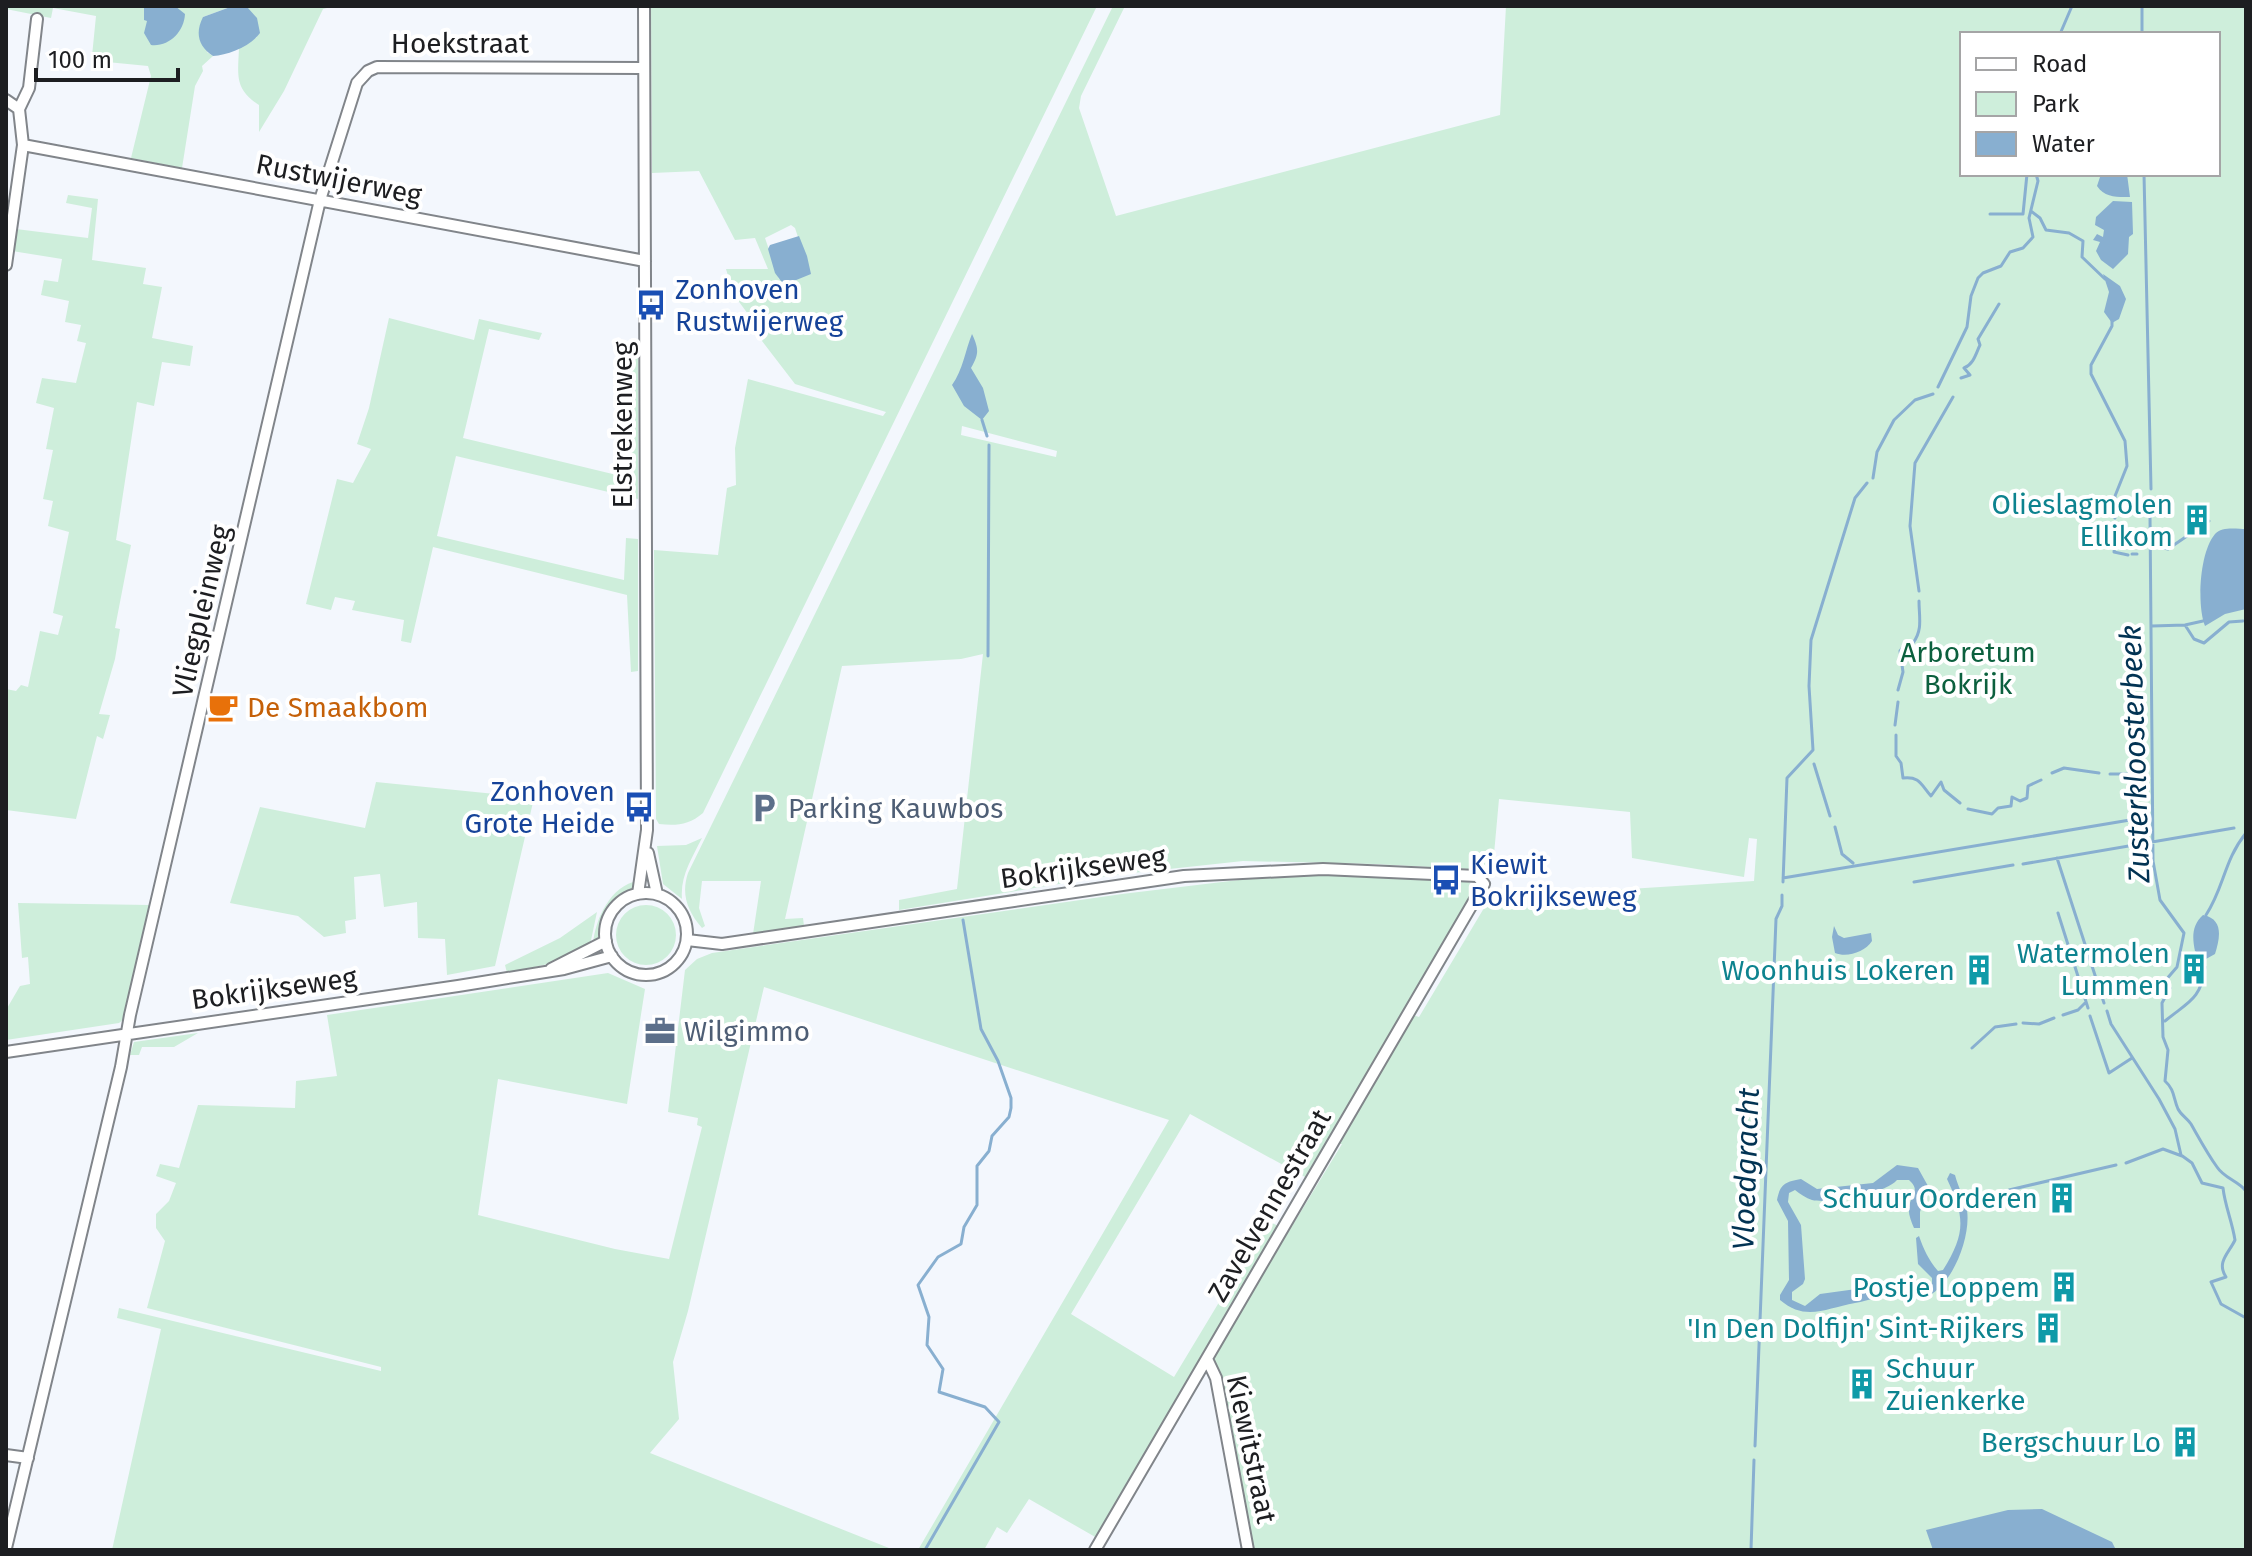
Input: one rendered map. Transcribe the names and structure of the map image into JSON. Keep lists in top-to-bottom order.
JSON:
{
  "streets": {
    "street": [
      "Hoekstraat",
      "Rustwijerweg",
      "Elstrekenweg",
      "Vliegpleinweg",
      "Bokrijkseweg",
      "Zavelvennestraat",
      "Kiewitstraat"
    ]
  },
  "crossings": [
    ["Hoekstraat", "Rustwijerweg"],
    ["Hoekstraat", "Elstrekenweg"],
    ["Hoekstraat", "Vliegpleinweg"],
    ["Rustwijerweg", "Elstrekenweg"],
    ["Rustwijerweg", "Vliegpleinweg"],
    ["Elstrekenweg", "Bokrijkseweg"],
    ["Vliegpleinweg", "Bokrijkseweg"],
    ["Bokrijkseweg", "Zavelvennestraat"],
    ["Zavelvennestraat", "Kiewitstraat"]
  ],
  "water": ["Zusterkloosterbeek", "Vloedgracht"],
  "parks": ["Arboretum Bokrijk"],
  "places": {
    "bus stop": ["Zonhoven Rustwijerweg", "Zonhoven Grote Heide", "Kiewit Bokrijkseweg"],
    "building": [
      "Olieslagmolen Ellikom",
      "Watermolen Lummen",
      "Woonhuis Lokeren",
      "Schuur Oorderen",
      "Postje Loppem",
      "'In Den Dolfijn' Sint-Rijkers",
      "Schuur Zuienkerke",
      "Bergschuur Lo"
    ],
    "cafe": ["De Smaakbom"],
    "parking": ["Parking Kauwbos"],
    "office": ["Wilgimmo"]
  },
  "legend": ["Road", "Park", "Water"],
  "scale_bar": "100 m"
}
